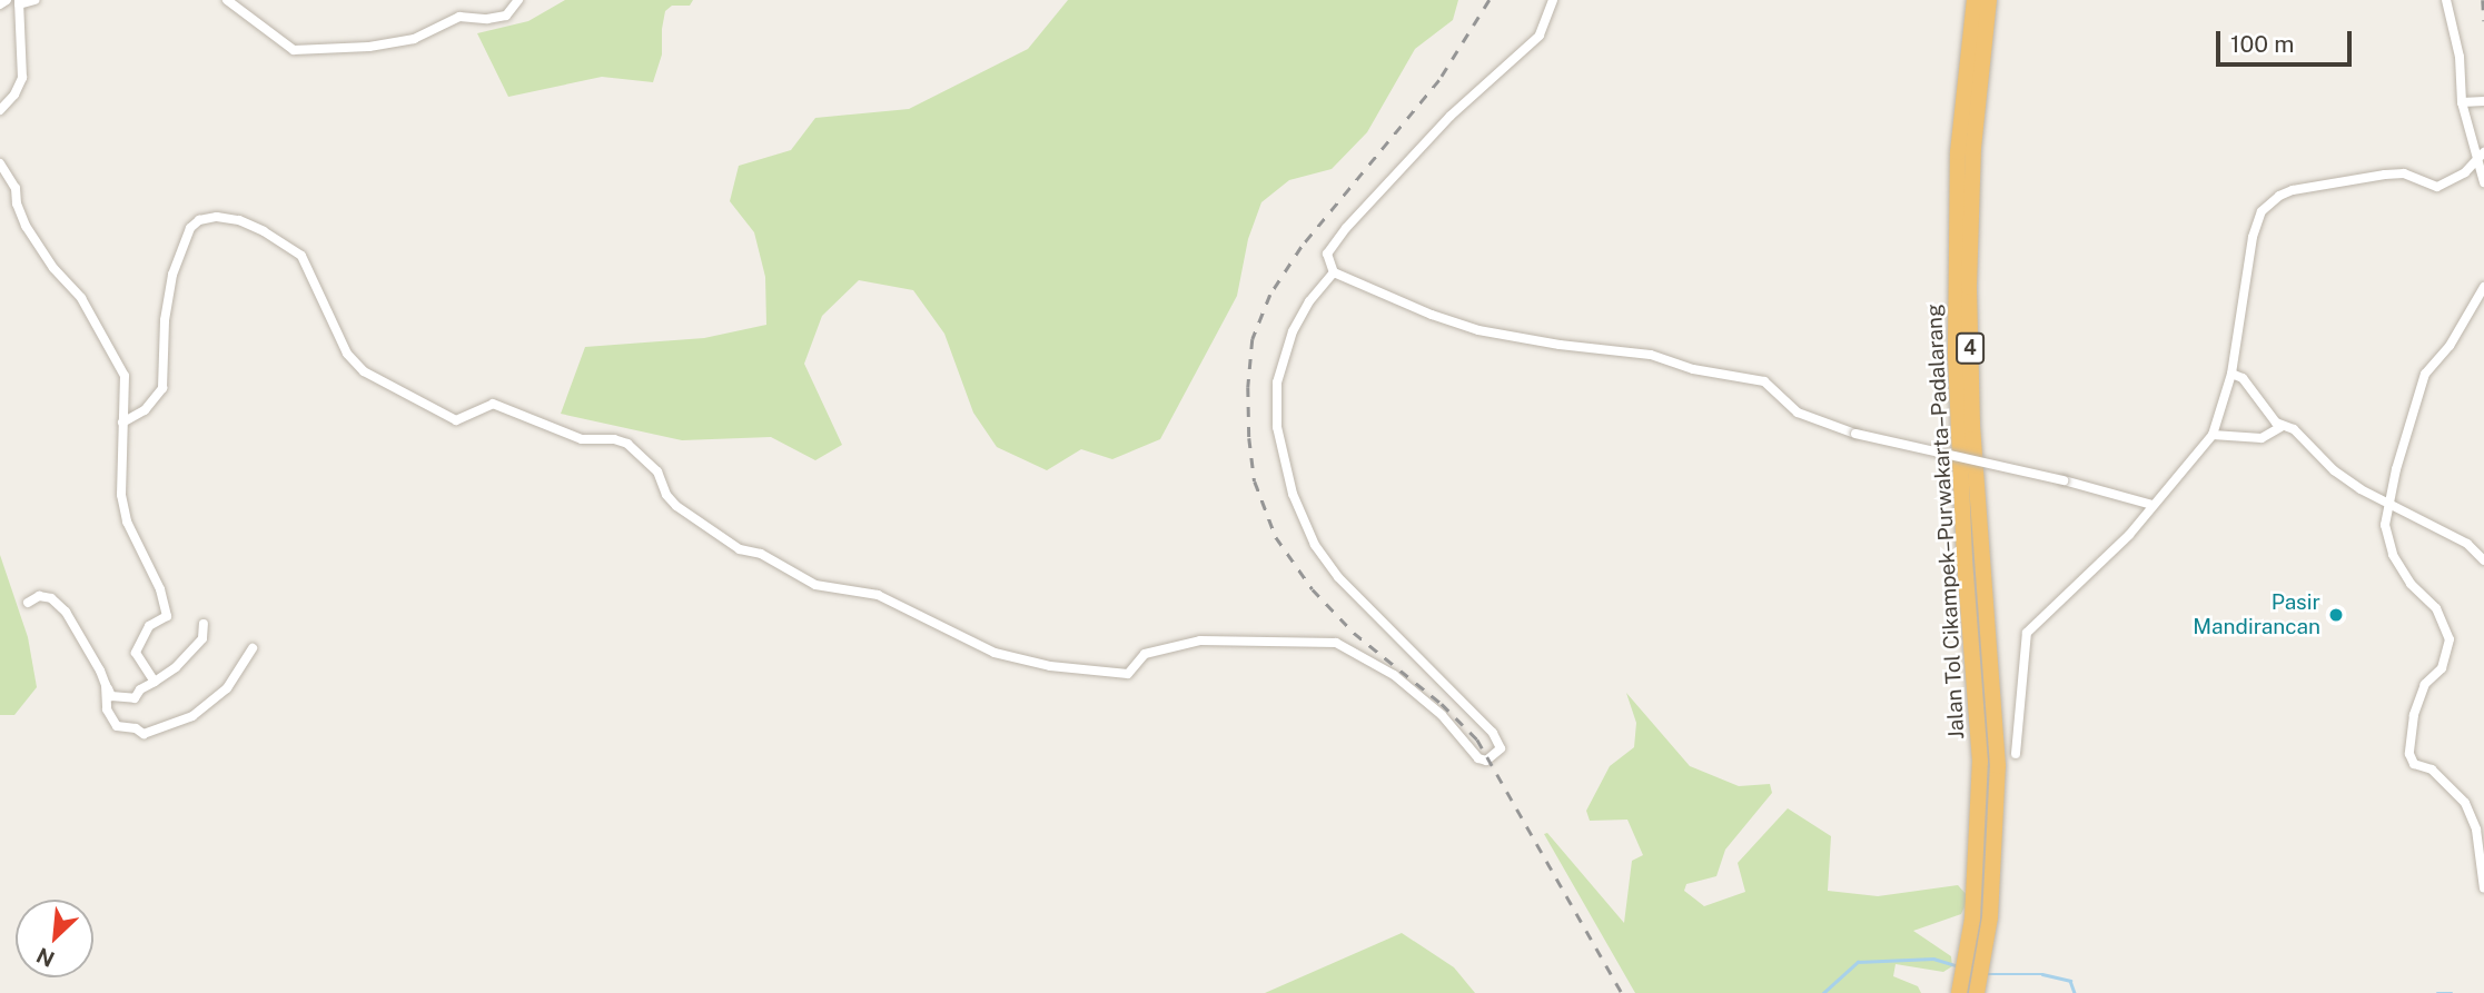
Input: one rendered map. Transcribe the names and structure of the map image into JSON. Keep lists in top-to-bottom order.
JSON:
{
  "streets": {
    "highway": ["4", "Jalan Tol Cikampek–Purwakarta–Padalarang"]
  },
  "places": ["Pasir Mandirancan"],
  "scale_bar": "100 m",
  "north": "bottom left"
}
